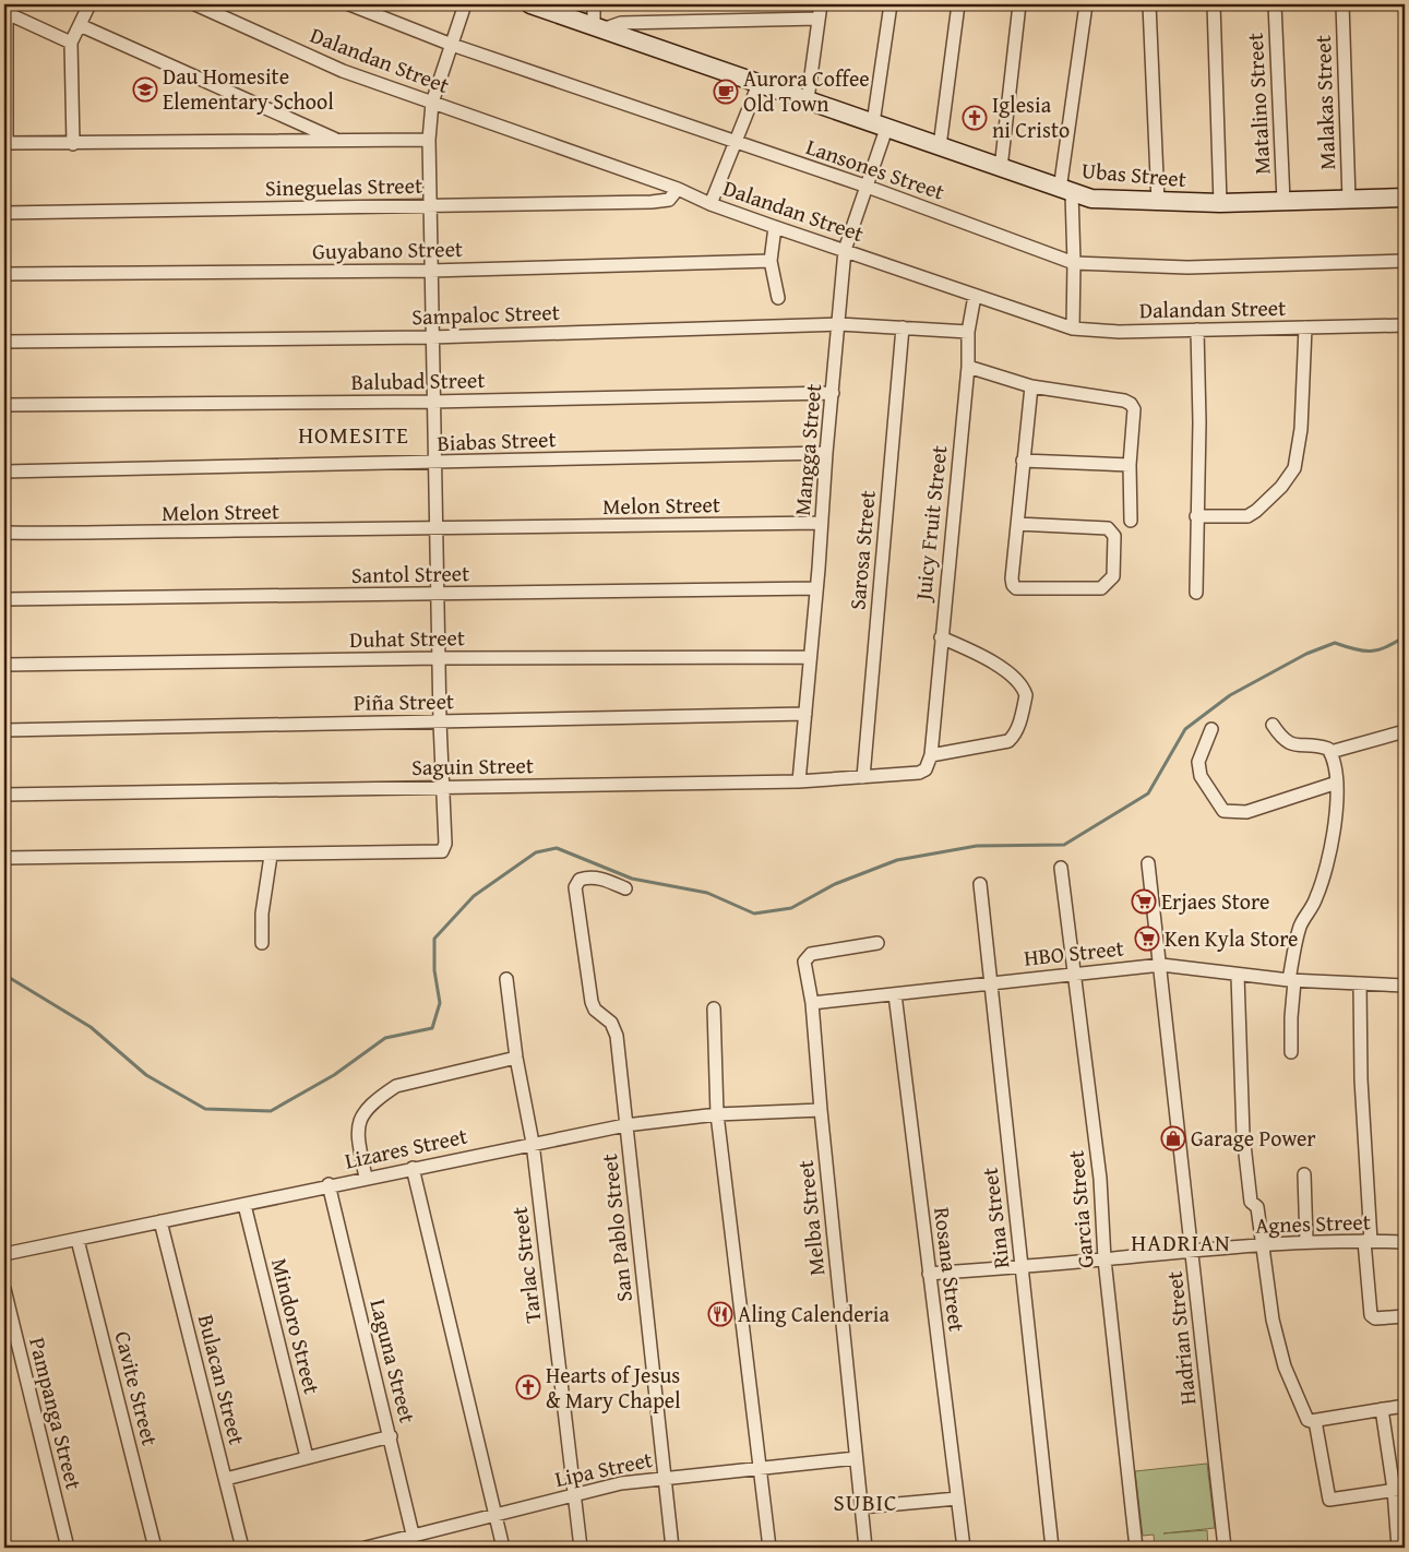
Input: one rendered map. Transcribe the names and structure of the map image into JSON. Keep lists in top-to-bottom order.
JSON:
{
  "streets": {
    "street": [
      "Dalandan Street",
      "Malakas Street",
      "Matalino Street",
      "Lansones Street",
      "Ubas Street",
      "Sineguelas Street",
      "Guyabano Street",
      "Sampaloc Street",
      "Balubad Street",
      "Biabas Street",
      "Mangga Street",
      "Melon Street",
      "Juicy Fruit Street",
      "Sarosa Street",
      "Santol Street",
      "Duhat Street",
      "Piña Street",
      "Saguin Street",
      "HBO Street",
      "Lizares Street",
      "Garcia Street",
      "Melba Street",
      "Rina Street",
      "Agnes Street",
      "San Pablo Street",
      "Tarlac Street",
      "Rosana Street",
      "Mindoro Street",
      "Hadrian Street",
      "Laguna Street",
      "Bulacan Street",
      "Cavite Street",
      "Pampanga Street",
      "Lipa Street"
    ]
  },
  "crossings": [
    ["Dalandan Street", "Sineguelas Street"],
    ["Dalandan Street", "Mangga Street"],
    ["Dalandan Street", "Juicy Fruit Street"],
    ["Malakas Street", "Ubas Street"],
    ["Matalino Street", "Ubas Street"],
    ["Lansones Street", "Mangga Street"],
    ["Ubas Street", "Mangga Street"],
    ["Sampaloc Street", "Mangga Street"],
    ["Sampaloc Street", "Juicy Fruit Street"],
    ["Sampaloc Street", "Sarosa Street"],
    ["Balubad Street", "Mangga Street"],
    ["Biabas Street", "Mangga Street"],
    ["Mangga Street", "Melon Street"],
    ["Mangga Street", "Santol Street"],
    ["Mangga Street", "Duhat Street"],
    ["Mangga Street", "Piña Street"],
    ["Mangga Street", "Saguin Street"],
    ["Juicy Fruit Street", "Saguin Street"],
    ["Sarosa Street", "Saguin Street"],
    ["HBO Street", "Garcia Street"],
    ["HBO Street", "Melba Street"],
    ["HBO Street", "Rina Street"],
    ["HBO Street", "Rosana Street"],
    ["HBO Street", "Hadrian Street"],
    ["Lizares Street", "Melba Street"],
    ["Lizares Street", "San Pablo Street"],
    ["Lizares Street", "Tarlac Street"],
    ["Lizares Street", "Mindoro Street"],
    ["Lizares Street", "Laguna Street"],
    ["Lizares Street", "Bulacan Street"],
    ["Lizares Street", "Cavite Street"],
    ["Garcia Street", "Agnes Street"],
    ["Melba Street", "Lipa Street"],
    ["Rina Street", "Agnes Street"],
    ["Agnes Street", "Rosana Street"],
    ["Agnes Street", "Hadrian Street"],
    ["San Pablo Street", "Lipa Street"],
    ["Tarlac Street", "Lipa Street"],
    ["Laguna Street", "Lipa Street"]
  ],
  "districts": ["HOMESITE", "HADRIAN", "SUBIC"],
  "places": {
    "school or university": ["Dau Homesite Elementary School"],
    "cafe": ["Aurora Coffee Old Town"],
    "church": ["Iglesia ni Cristo", "Hearts of Jesus & Mary Chapel"],
    "supermarket": ["Erjaes Store", "Ken Kyla Store"],
    "shop": ["Garage Power"],
    "restaurant": ["Aling Calenderia"]
  }
}
